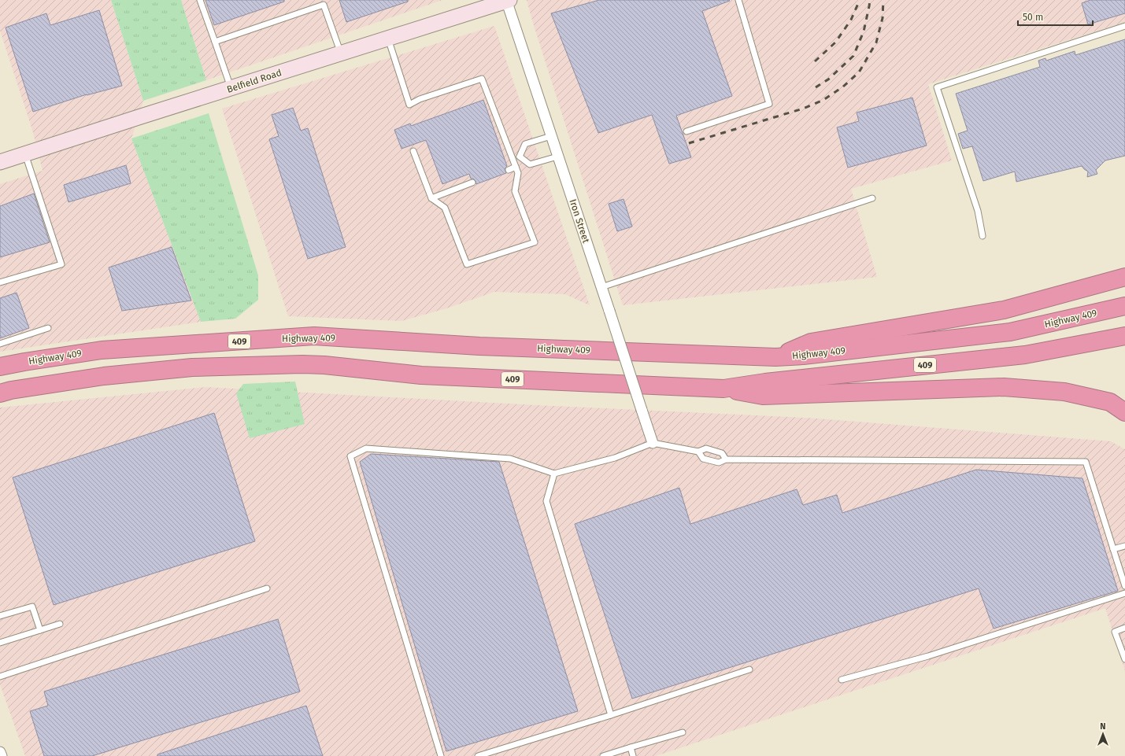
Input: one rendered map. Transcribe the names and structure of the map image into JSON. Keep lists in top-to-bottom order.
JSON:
{
  "streets": {
    "highway": ["Highway 409", "409"],
    "main road": ["Belfield Road"],
    "street": ["Iron Street"]
  },
  "crossings": [
    ["Belfield Road", "Iron Street"]
  ],
  "scale_bar": "50 m",
  "north": "top"
}
